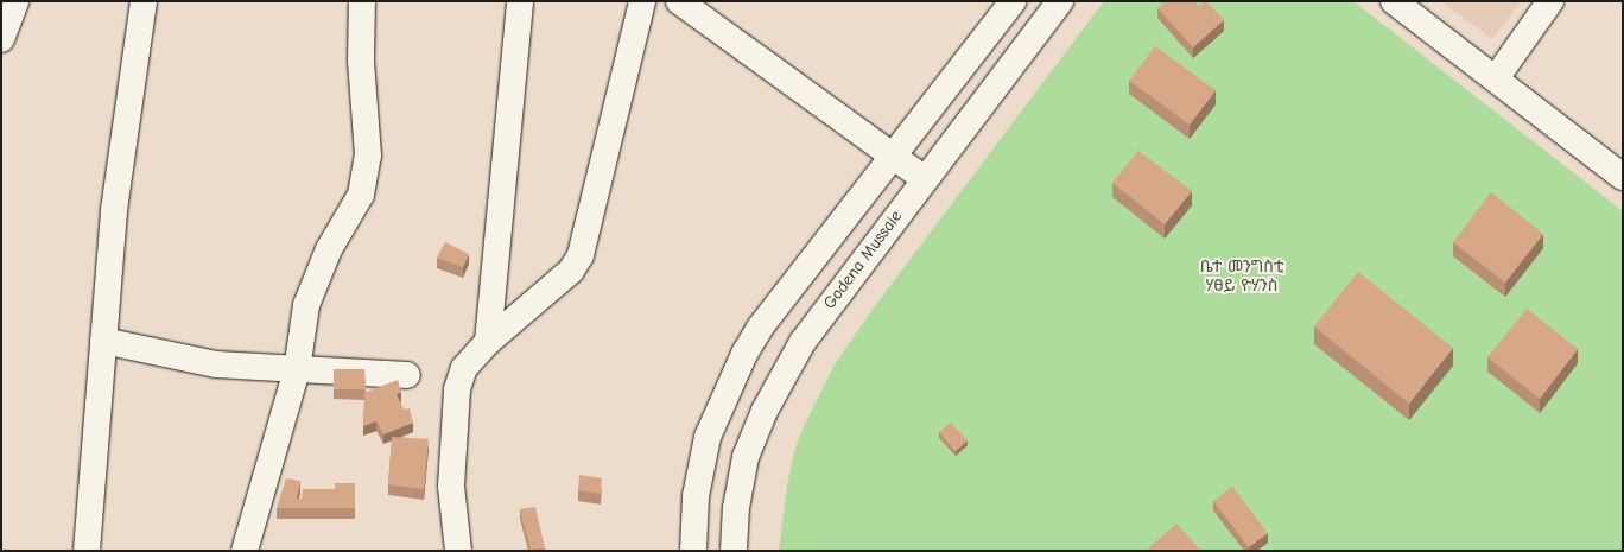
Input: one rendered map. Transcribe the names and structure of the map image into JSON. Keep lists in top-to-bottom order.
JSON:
{
  "streets": {
    "street": ["Godena Mussaie"]
  },
  "parks": ["ቤተ መንግስቲ ሃፀይ ዮሃንስ"]
}
